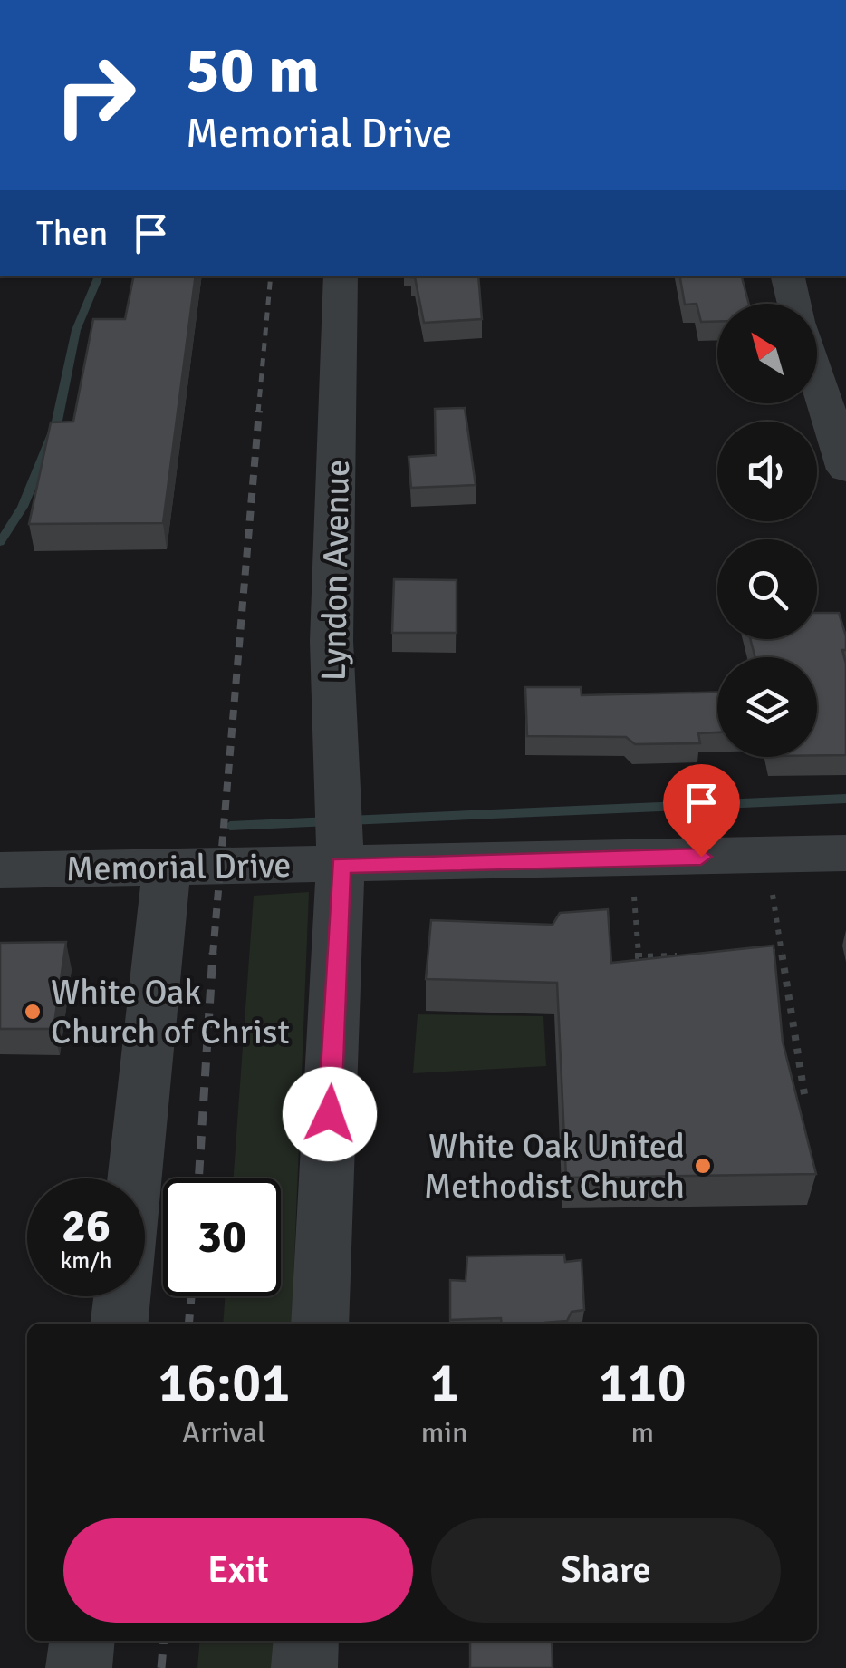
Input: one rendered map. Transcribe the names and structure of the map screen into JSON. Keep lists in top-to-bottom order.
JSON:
{
  "streets": {
    "street": ["Lyndon Avenue", "Memorial Drive"]
  },
  "crossings": [
    ["Lyndon Avenue", "Memorial Drive"]
  ],
  "places": ["White Oak Church of Christ", "White Oak United Methodist Church"],
  "north": "top left",
  "page": {
    "turn": ["50 m", "Memorial Drive"],
    "then": "Then",
    "speed": "26 km/h",
    "limit": "30",
    "eta": [
      "16:01",
      "Arrival",
      "1",
      "min",
      "110",
      "m"
    ],
    "buttons": ["Exit", "Share"]
  }
}
